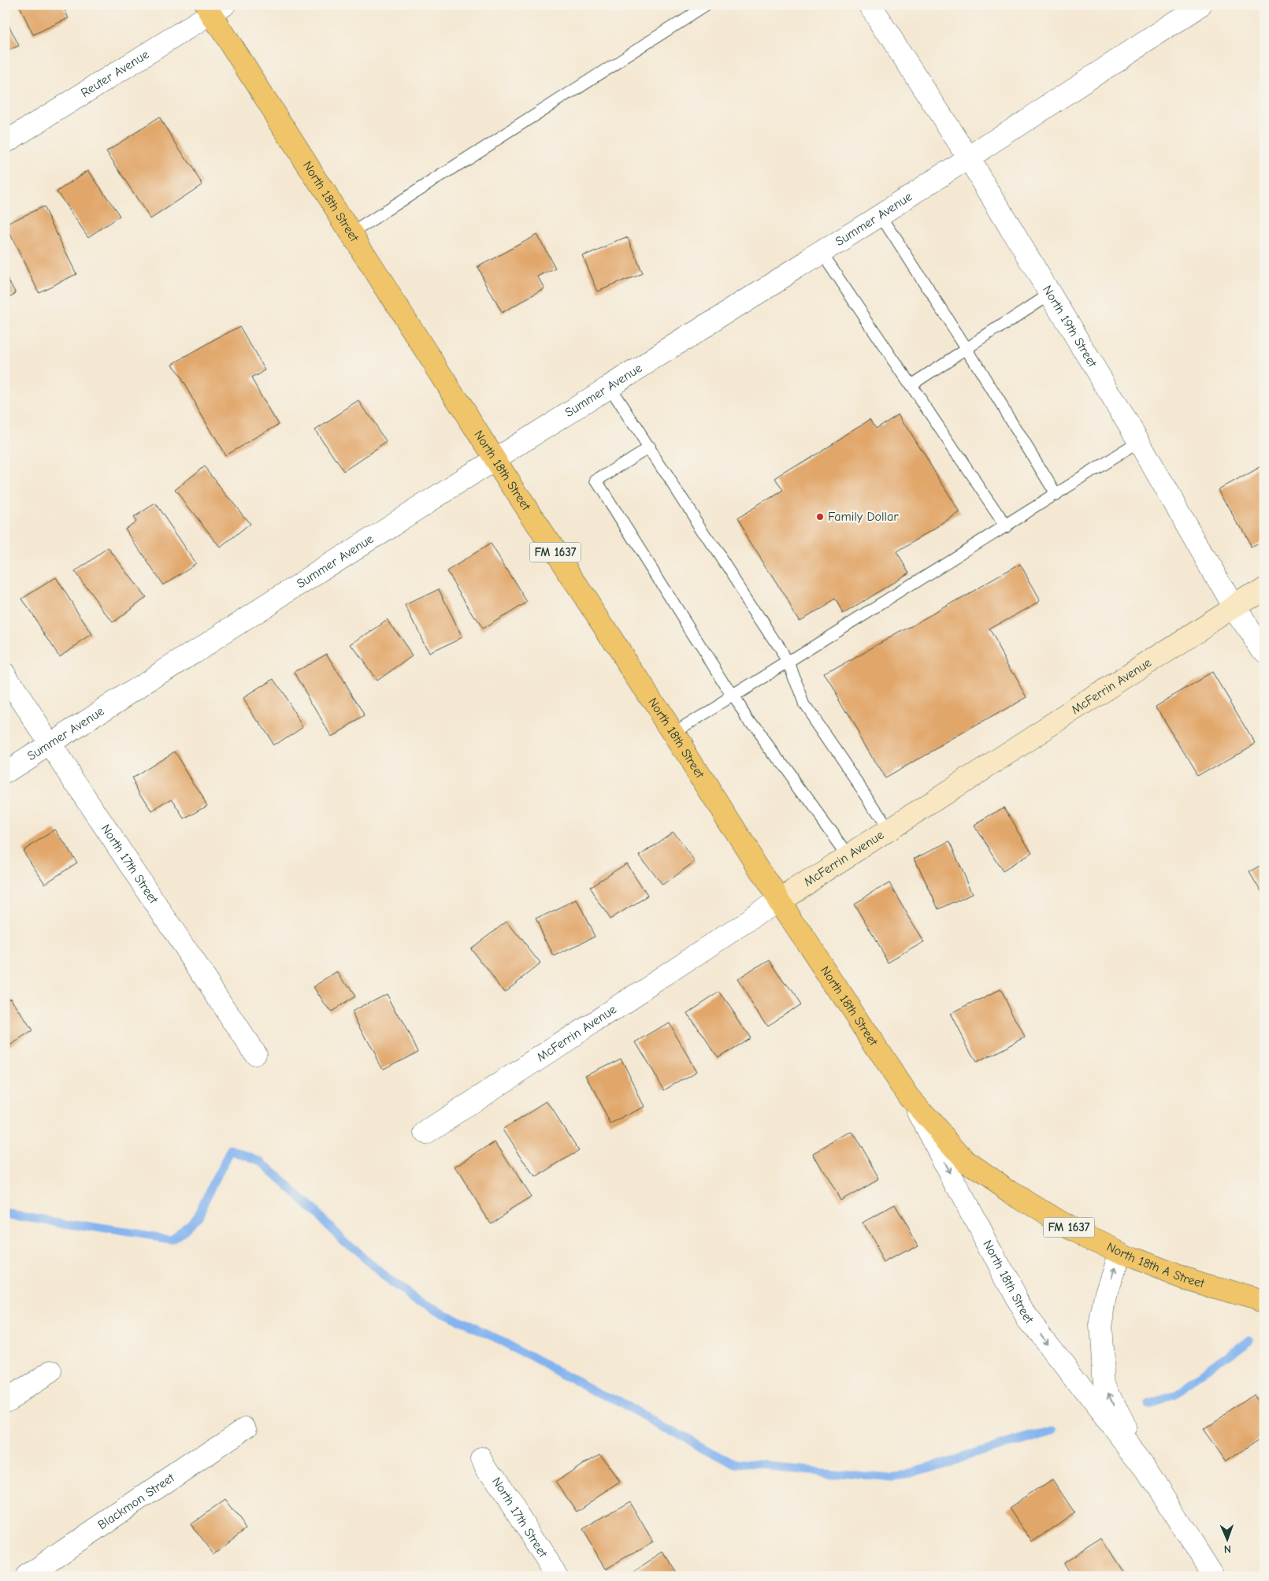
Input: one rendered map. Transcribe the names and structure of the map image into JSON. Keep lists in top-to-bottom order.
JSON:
{
  "streets": {
    "main road": ["North 18th Street", "FM 1637", "North 18th A Street"],
    "street": [
      "Reuter Avenue",
      "Summer Avenue",
      "North 19th Street",
      "McFerrin Avenue",
      "North 17th Street",
      "Blackmon Street"
    ]
  },
  "crossings": [
    ["Reuter Avenue", "North 18th Street"],
    ["North 18th Street", "Summer Avenue"],
    ["North 18th Street", "McFerrin Avenue"],
    ["North 18th Street", "North 18th A Street"],
    ["Summer Avenue", "North 19th Street"],
    ["Summer Avenue", "North 17th Street"],
    ["North 19th Street", "McFerrin Avenue"]
  ],
  "places": ["Family Dollar"],
  "north": "bottom"
}
